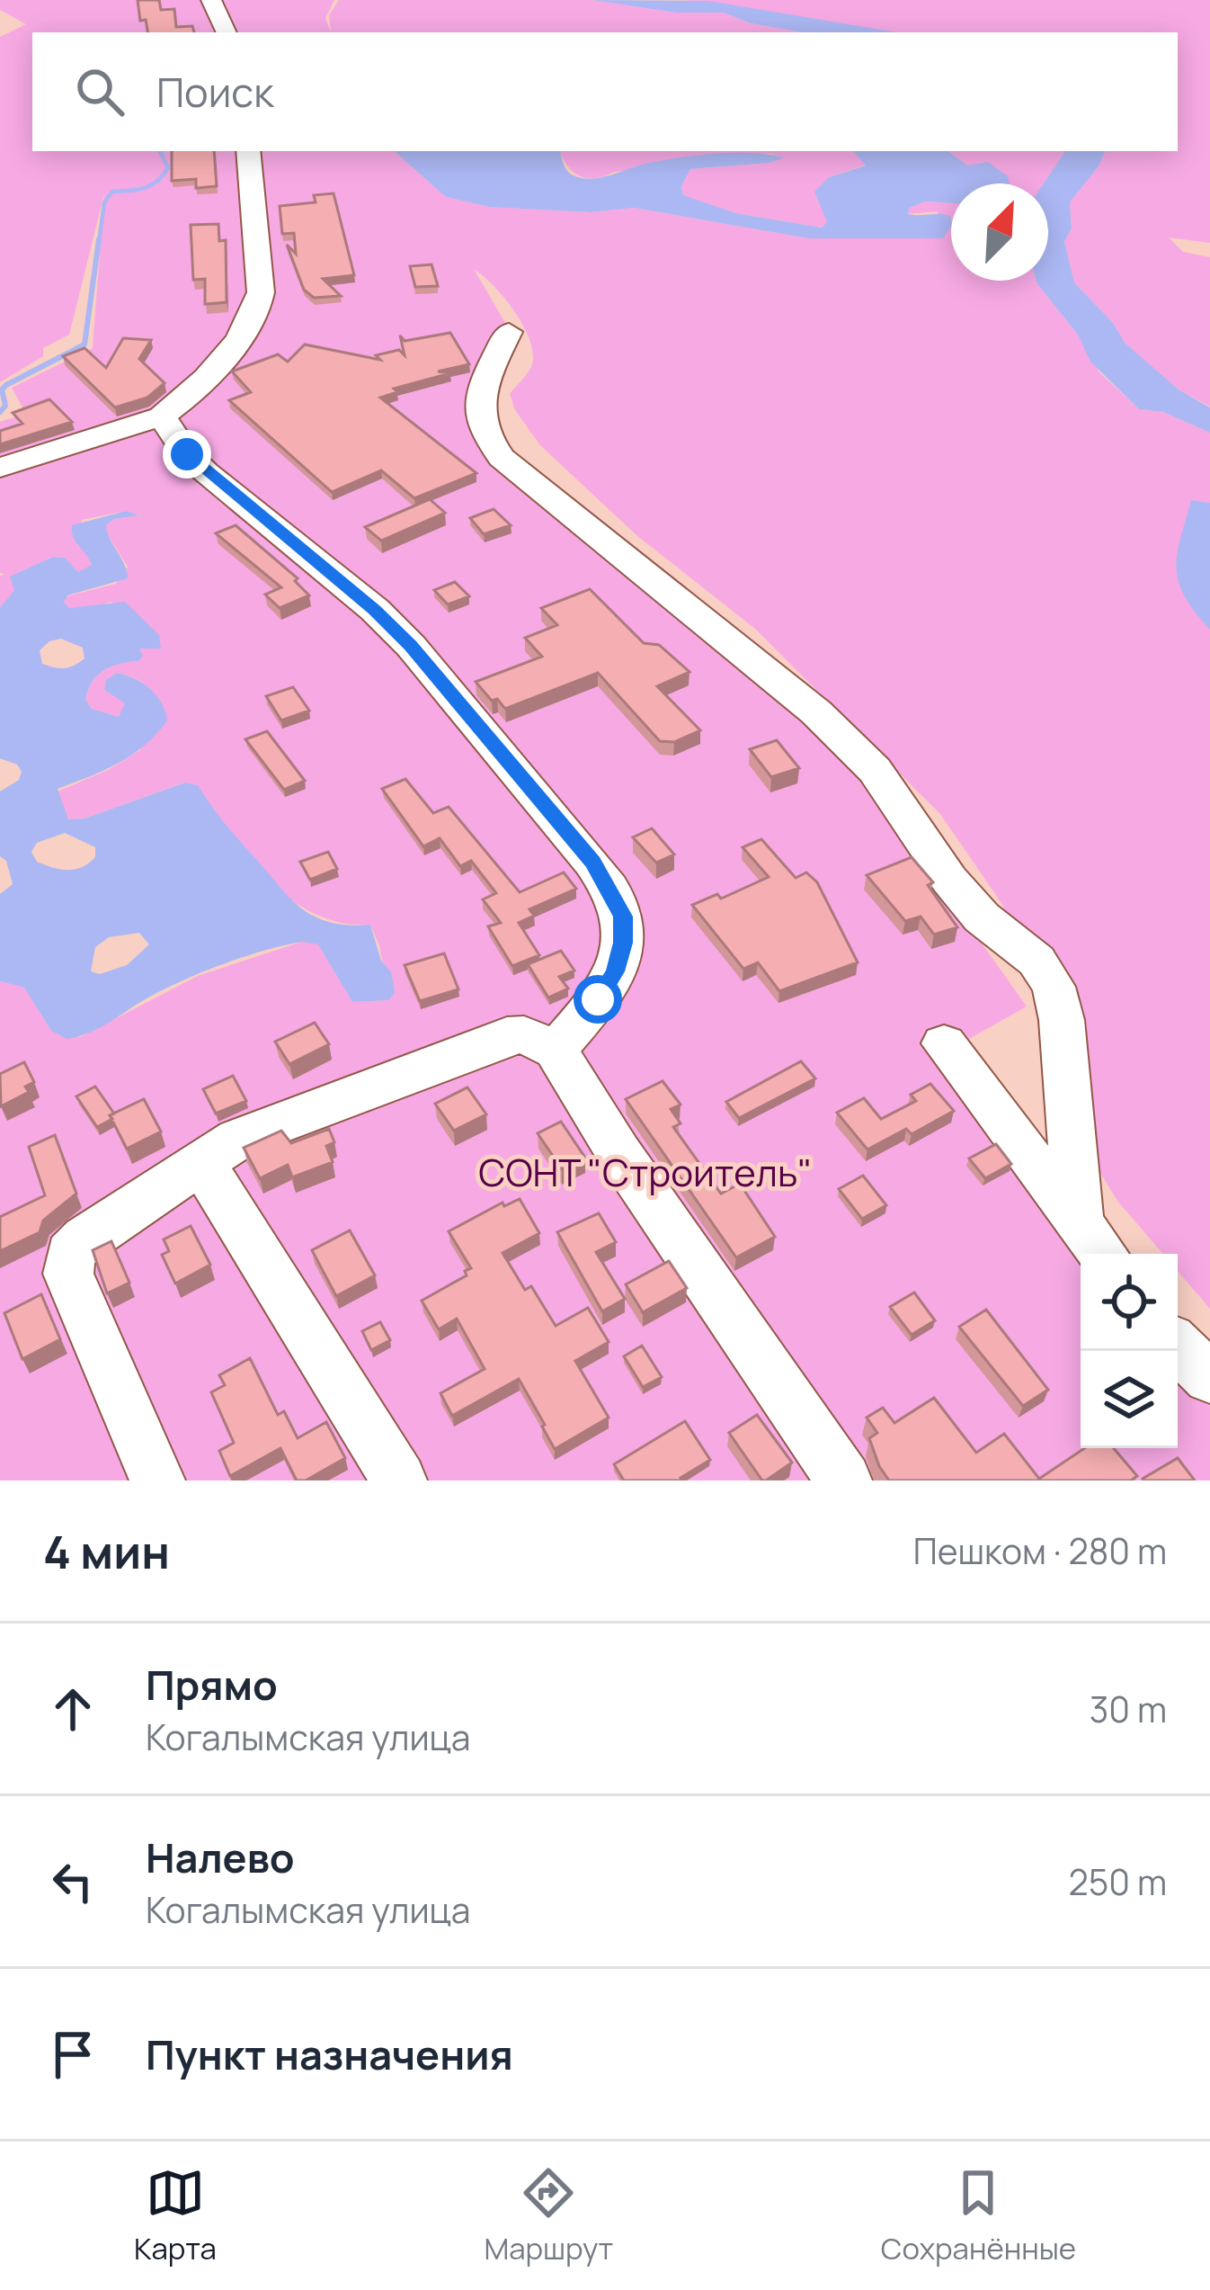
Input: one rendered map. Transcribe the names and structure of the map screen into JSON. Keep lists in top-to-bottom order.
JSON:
{
  "parks": ["СОНТ \"Строитель\""],
  "north": "top right",
  "page": {
    "search": "Поиск",
    "heading": ["4 мин", "Пешком · 280 m"],
    "list": [
      ["Прямо", "Когалымская улица", "30 m"],
      ["Налево", "Когалымская улица", "250 m"],
      "Пункт назначения"
    ],
    "nav": ["Карта", "Маршрут", "Сохранённые"]
  }
}
